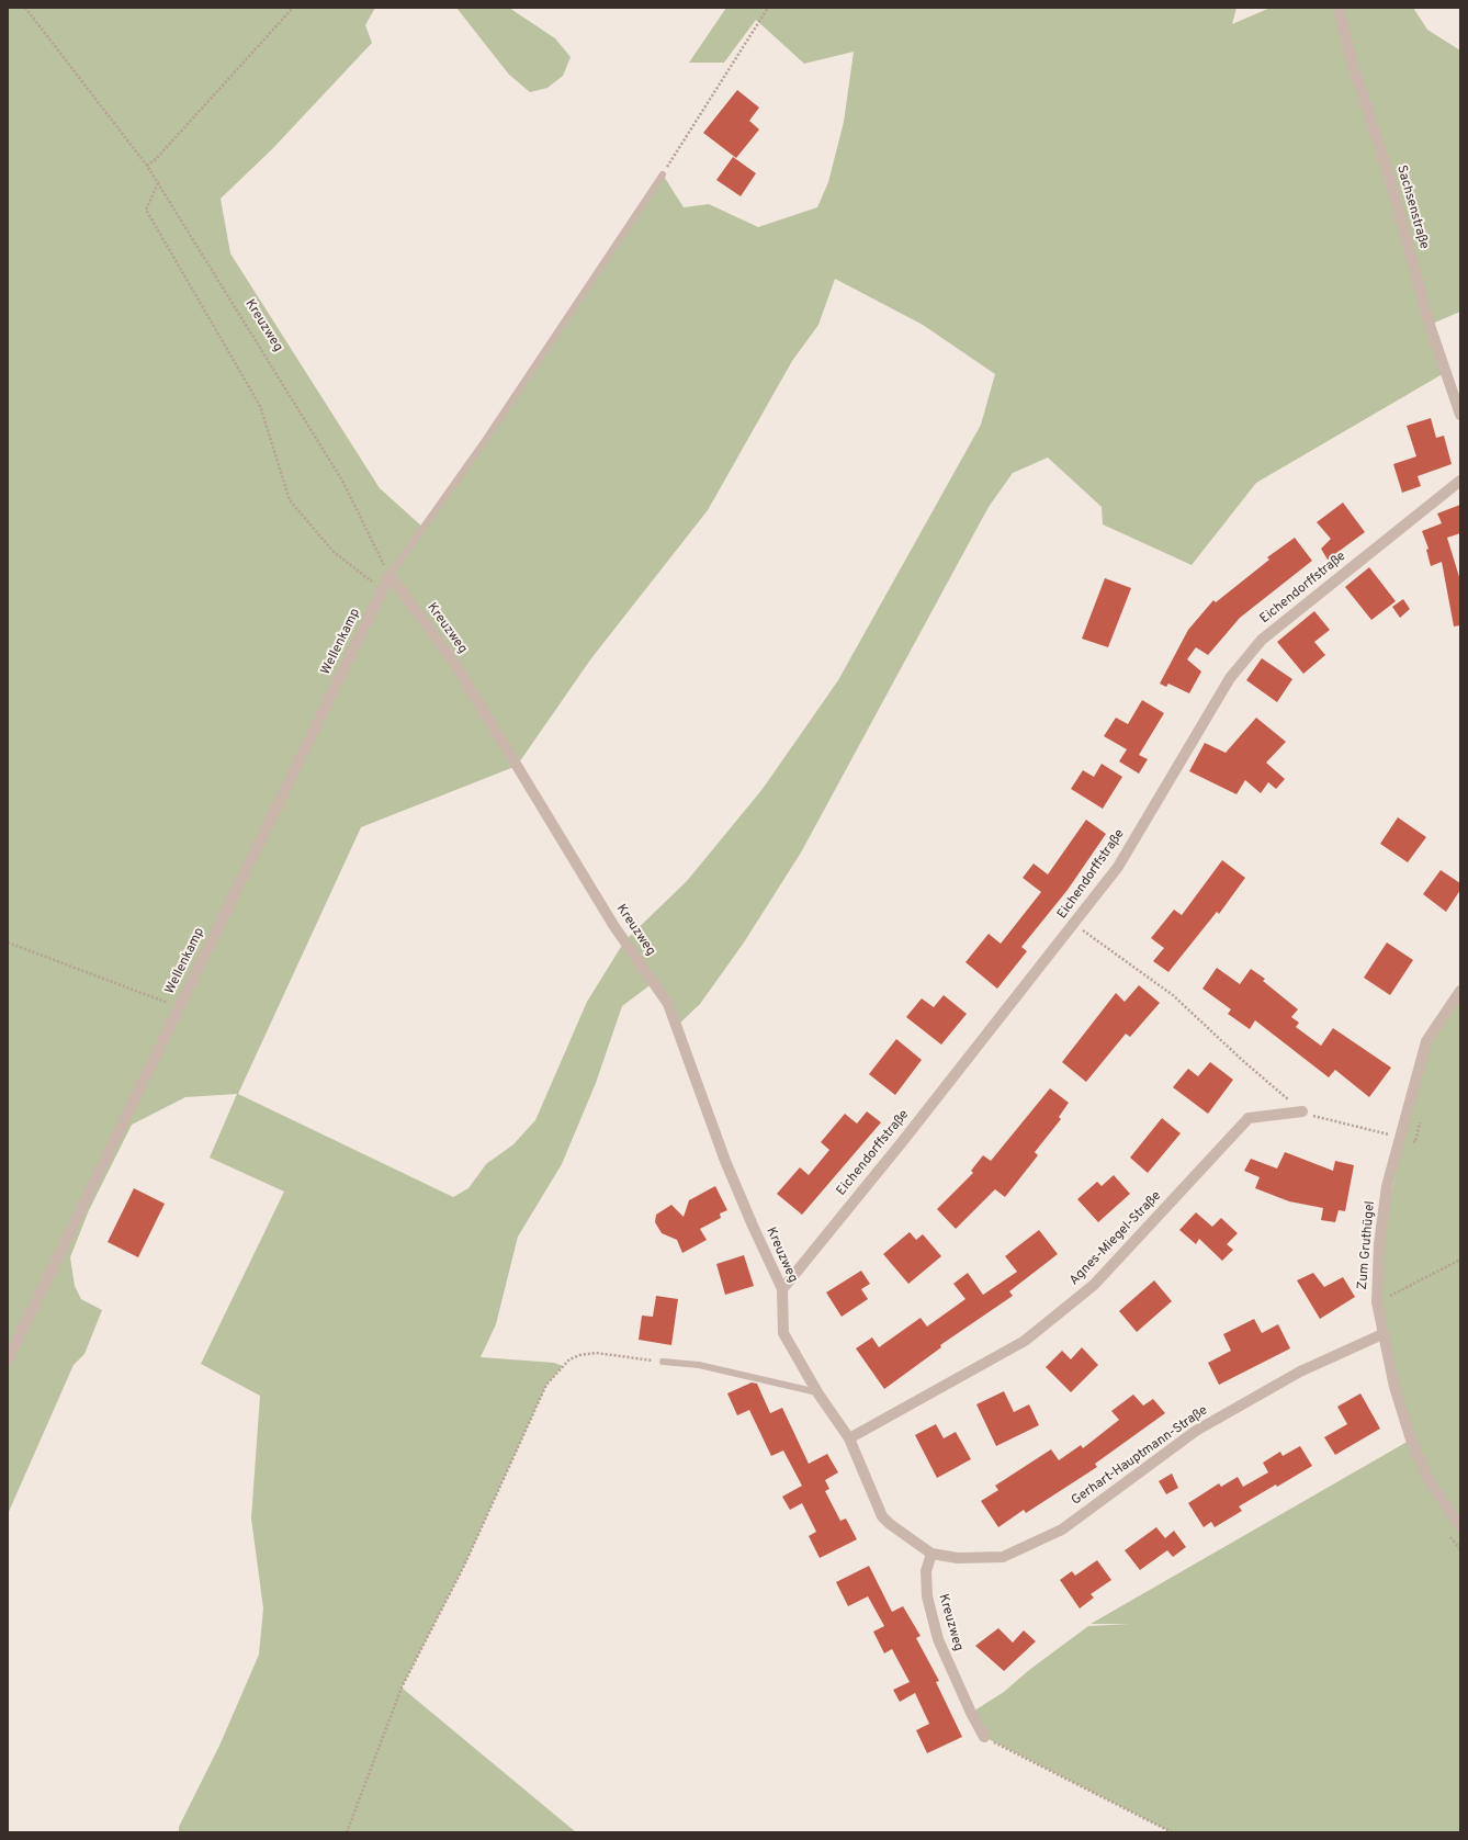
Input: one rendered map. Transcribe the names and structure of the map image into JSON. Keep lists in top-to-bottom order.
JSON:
{
  "streets": {
    "street": [
      "Sachsenstraße",
      "Kreuzweg",
      "Eichendorffstraße",
      "Wellenkamp",
      "Agnes-Miegel-Straße",
      "Zum Gruthügel",
      "Gerhart-Hauptmann-Straße"
    ]
  },
  "crossings": [
    ["Kreuzweg", "Eichendorffstraße"],
    ["Kreuzweg", "Wellenkamp"],
    ["Kreuzweg", "Agnes-Miegel-Straße"],
    ["Kreuzweg", "Gerhart-Hauptmann-Straße"],
    ["Zum Gruthügel", "Gerhart-Hauptmann-Straße"]
  ]
}
